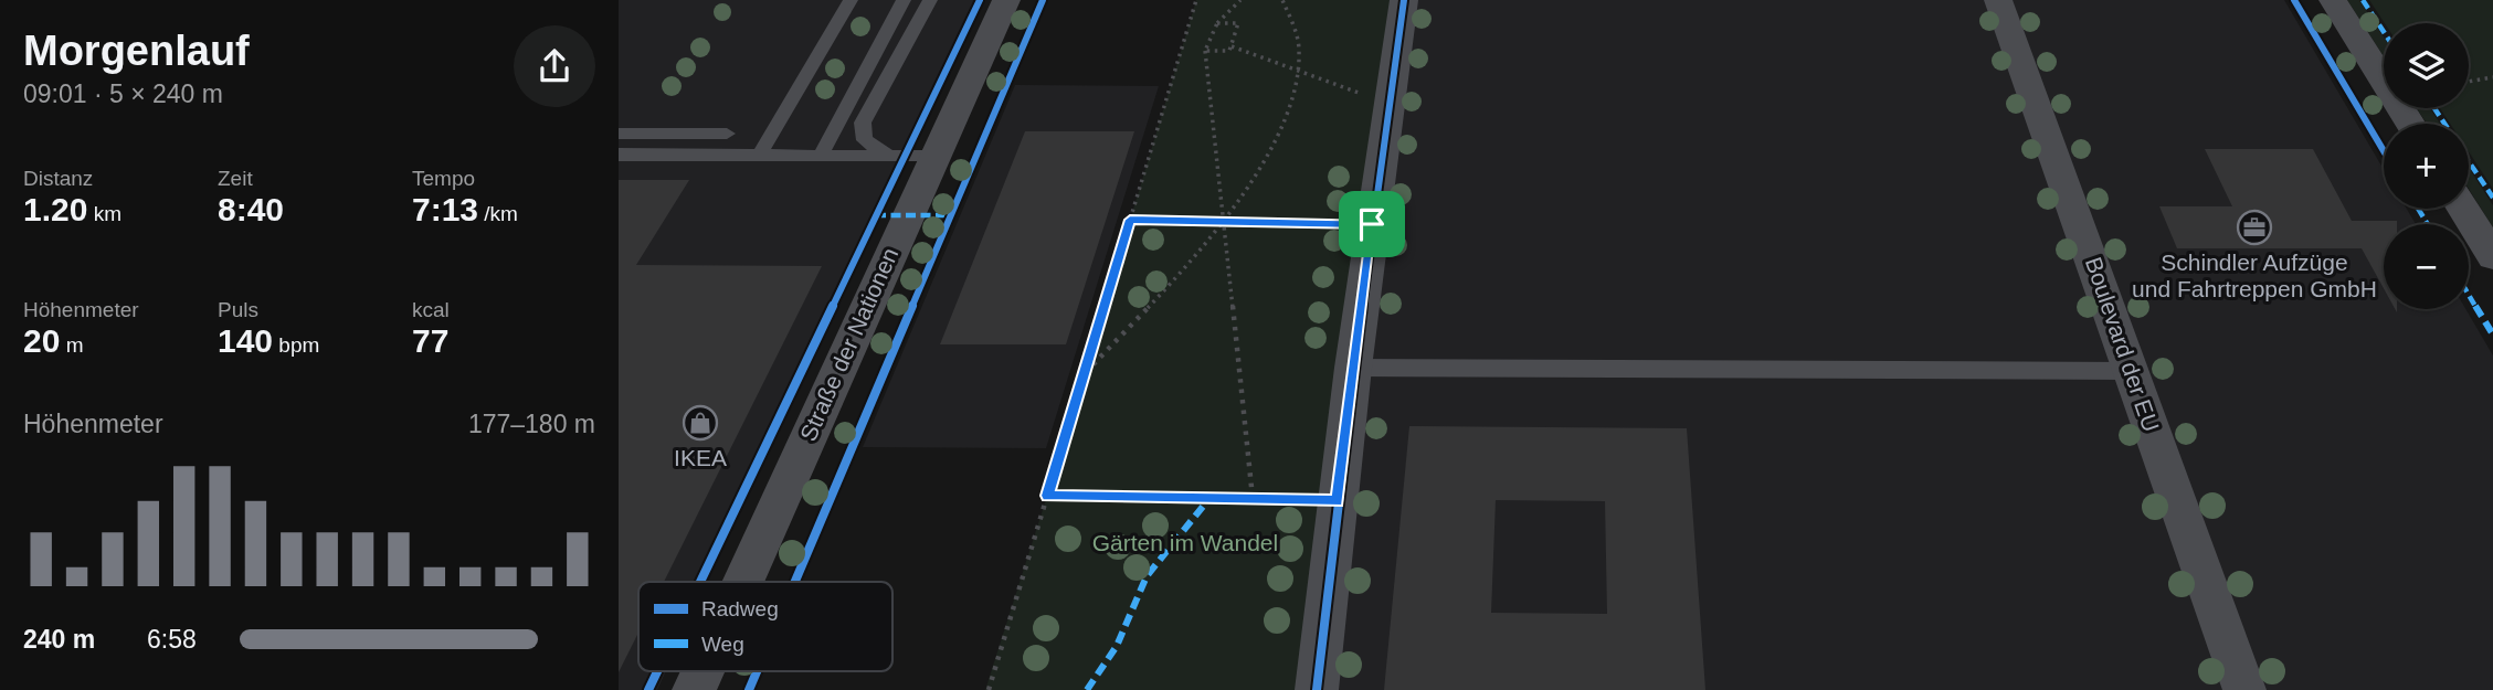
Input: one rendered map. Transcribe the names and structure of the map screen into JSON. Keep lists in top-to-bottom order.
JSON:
{
  "streets": {
    "street": ["Straße der Nationen", "Boulevard der EU"]
  },
  "parks": ["Gärten im Wandel"],
  "places": {
    "office": ["Schindler Aufzüge und Fahrtreppen GmbH"],
    "shop": ["IKEA"]
  },
  "legend": ["Radweg", "Weg"],
  "page": {
    "heading": ["Morgenlauf", "09:01 · 5 × 240 m"],
    "map_buttons": ["+", "−"],
    "stats": [
      ["Distanz", "1.20 km"],
      ["Zeit", "8:40"],
      ["Tempo", "7:13 /km"],
      ["Höhenmeter", "20 m"],
      ["Puls", "140 bpm"],
      ["kcal", "77"]
    ],
    "chart": ["Höhenmeter", "177–180 m"],
    "list": [
      {
        "name": "240 m",
        "note": "6:58"
      }
    ]
  }
}
